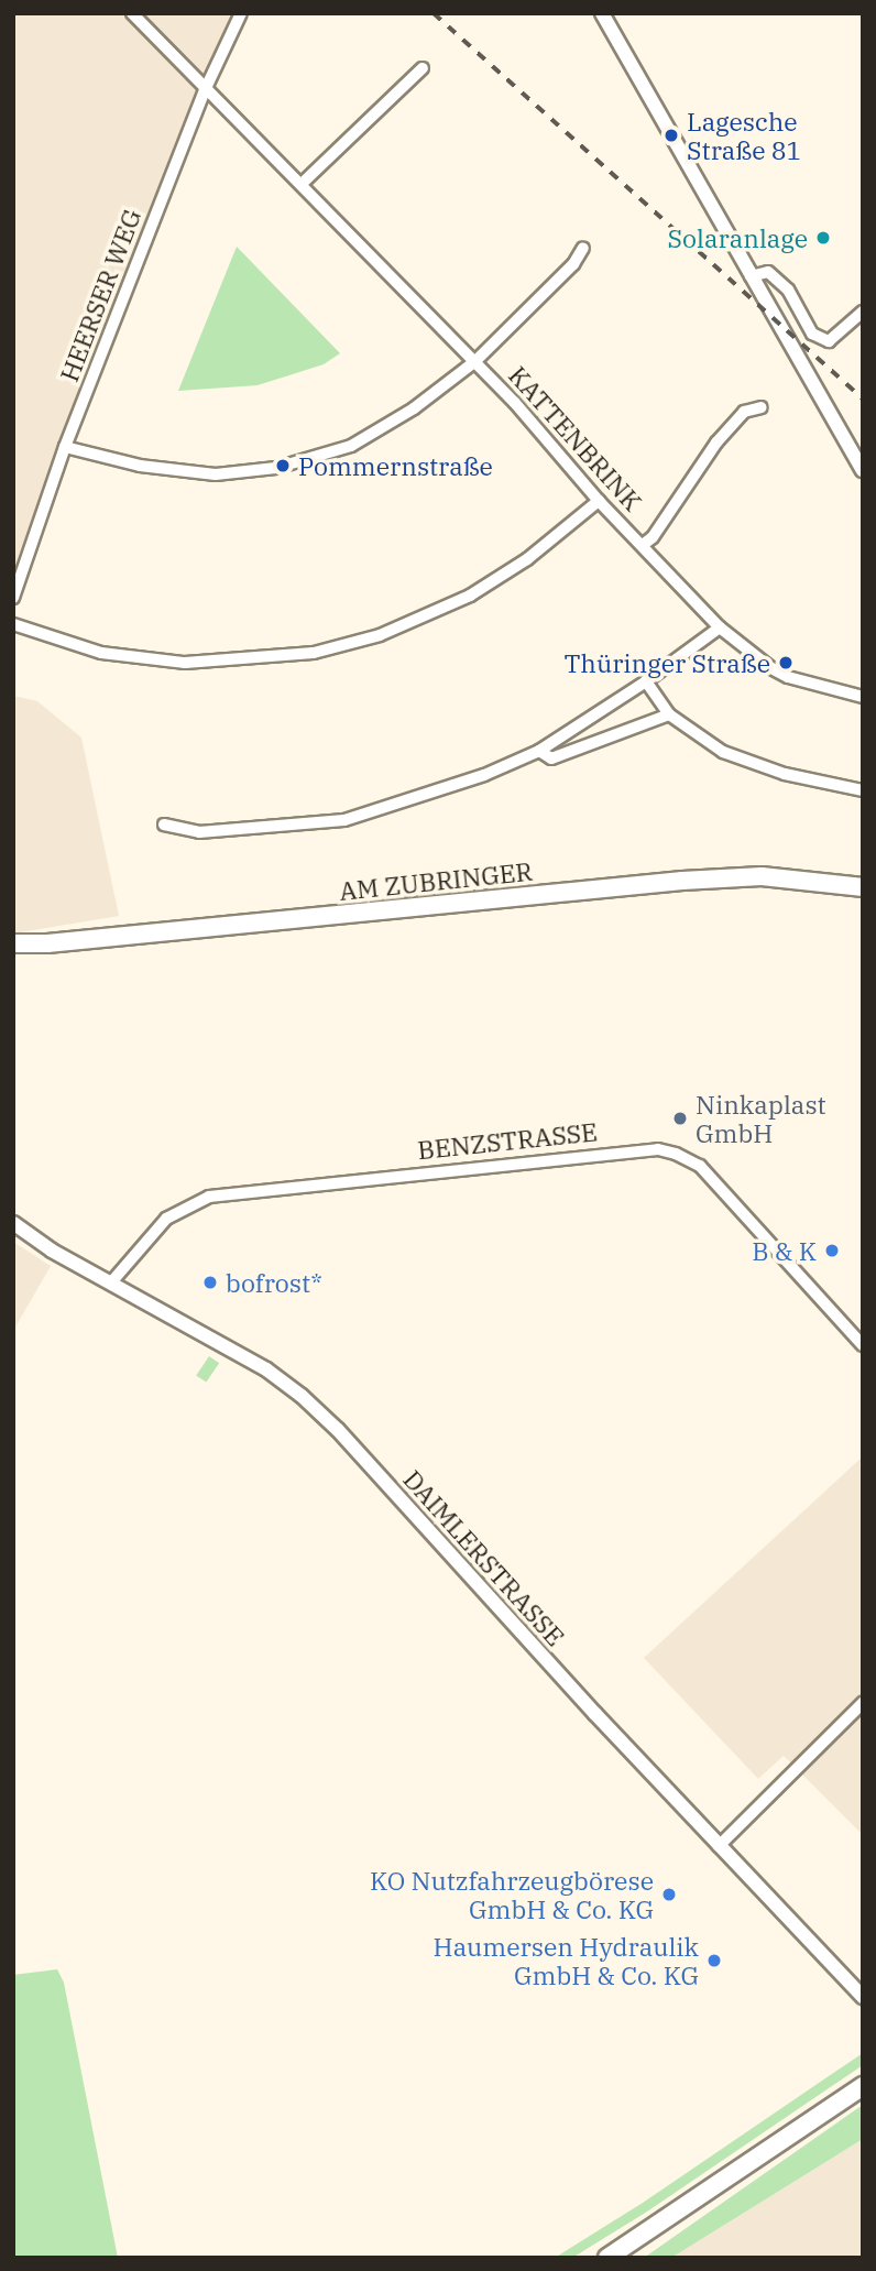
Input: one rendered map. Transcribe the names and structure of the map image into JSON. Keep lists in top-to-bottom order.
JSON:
{
  "streets": {
    "main road": ["AM ZUBRINGER"],
    "street": [
      "HEERSER WEG",
      "KATTENBRINK",
      "BENZSTRASSE",
      "DAIMLERSTRASSE"
    ]
  },
  "crossings": [
    ["HEERSER WEG", "KATTENBRINK"],
    ["BENZSTRASSE", "DAIMLERSTRASSE"]
  ],
  "places": [
    "Lagesche Straße 81",
    "Solaranlage",
    "Pommernstraße",
    "Thüringer Straße",
    "Ninkaplast GmbH",
    "B & K",
    "bofrost*",
    "KO Nutzfahrzeugbörese GmbH & Co. KG",
    "Haumersen Hydraulik GmbH & Co. KG"
  ]
}
